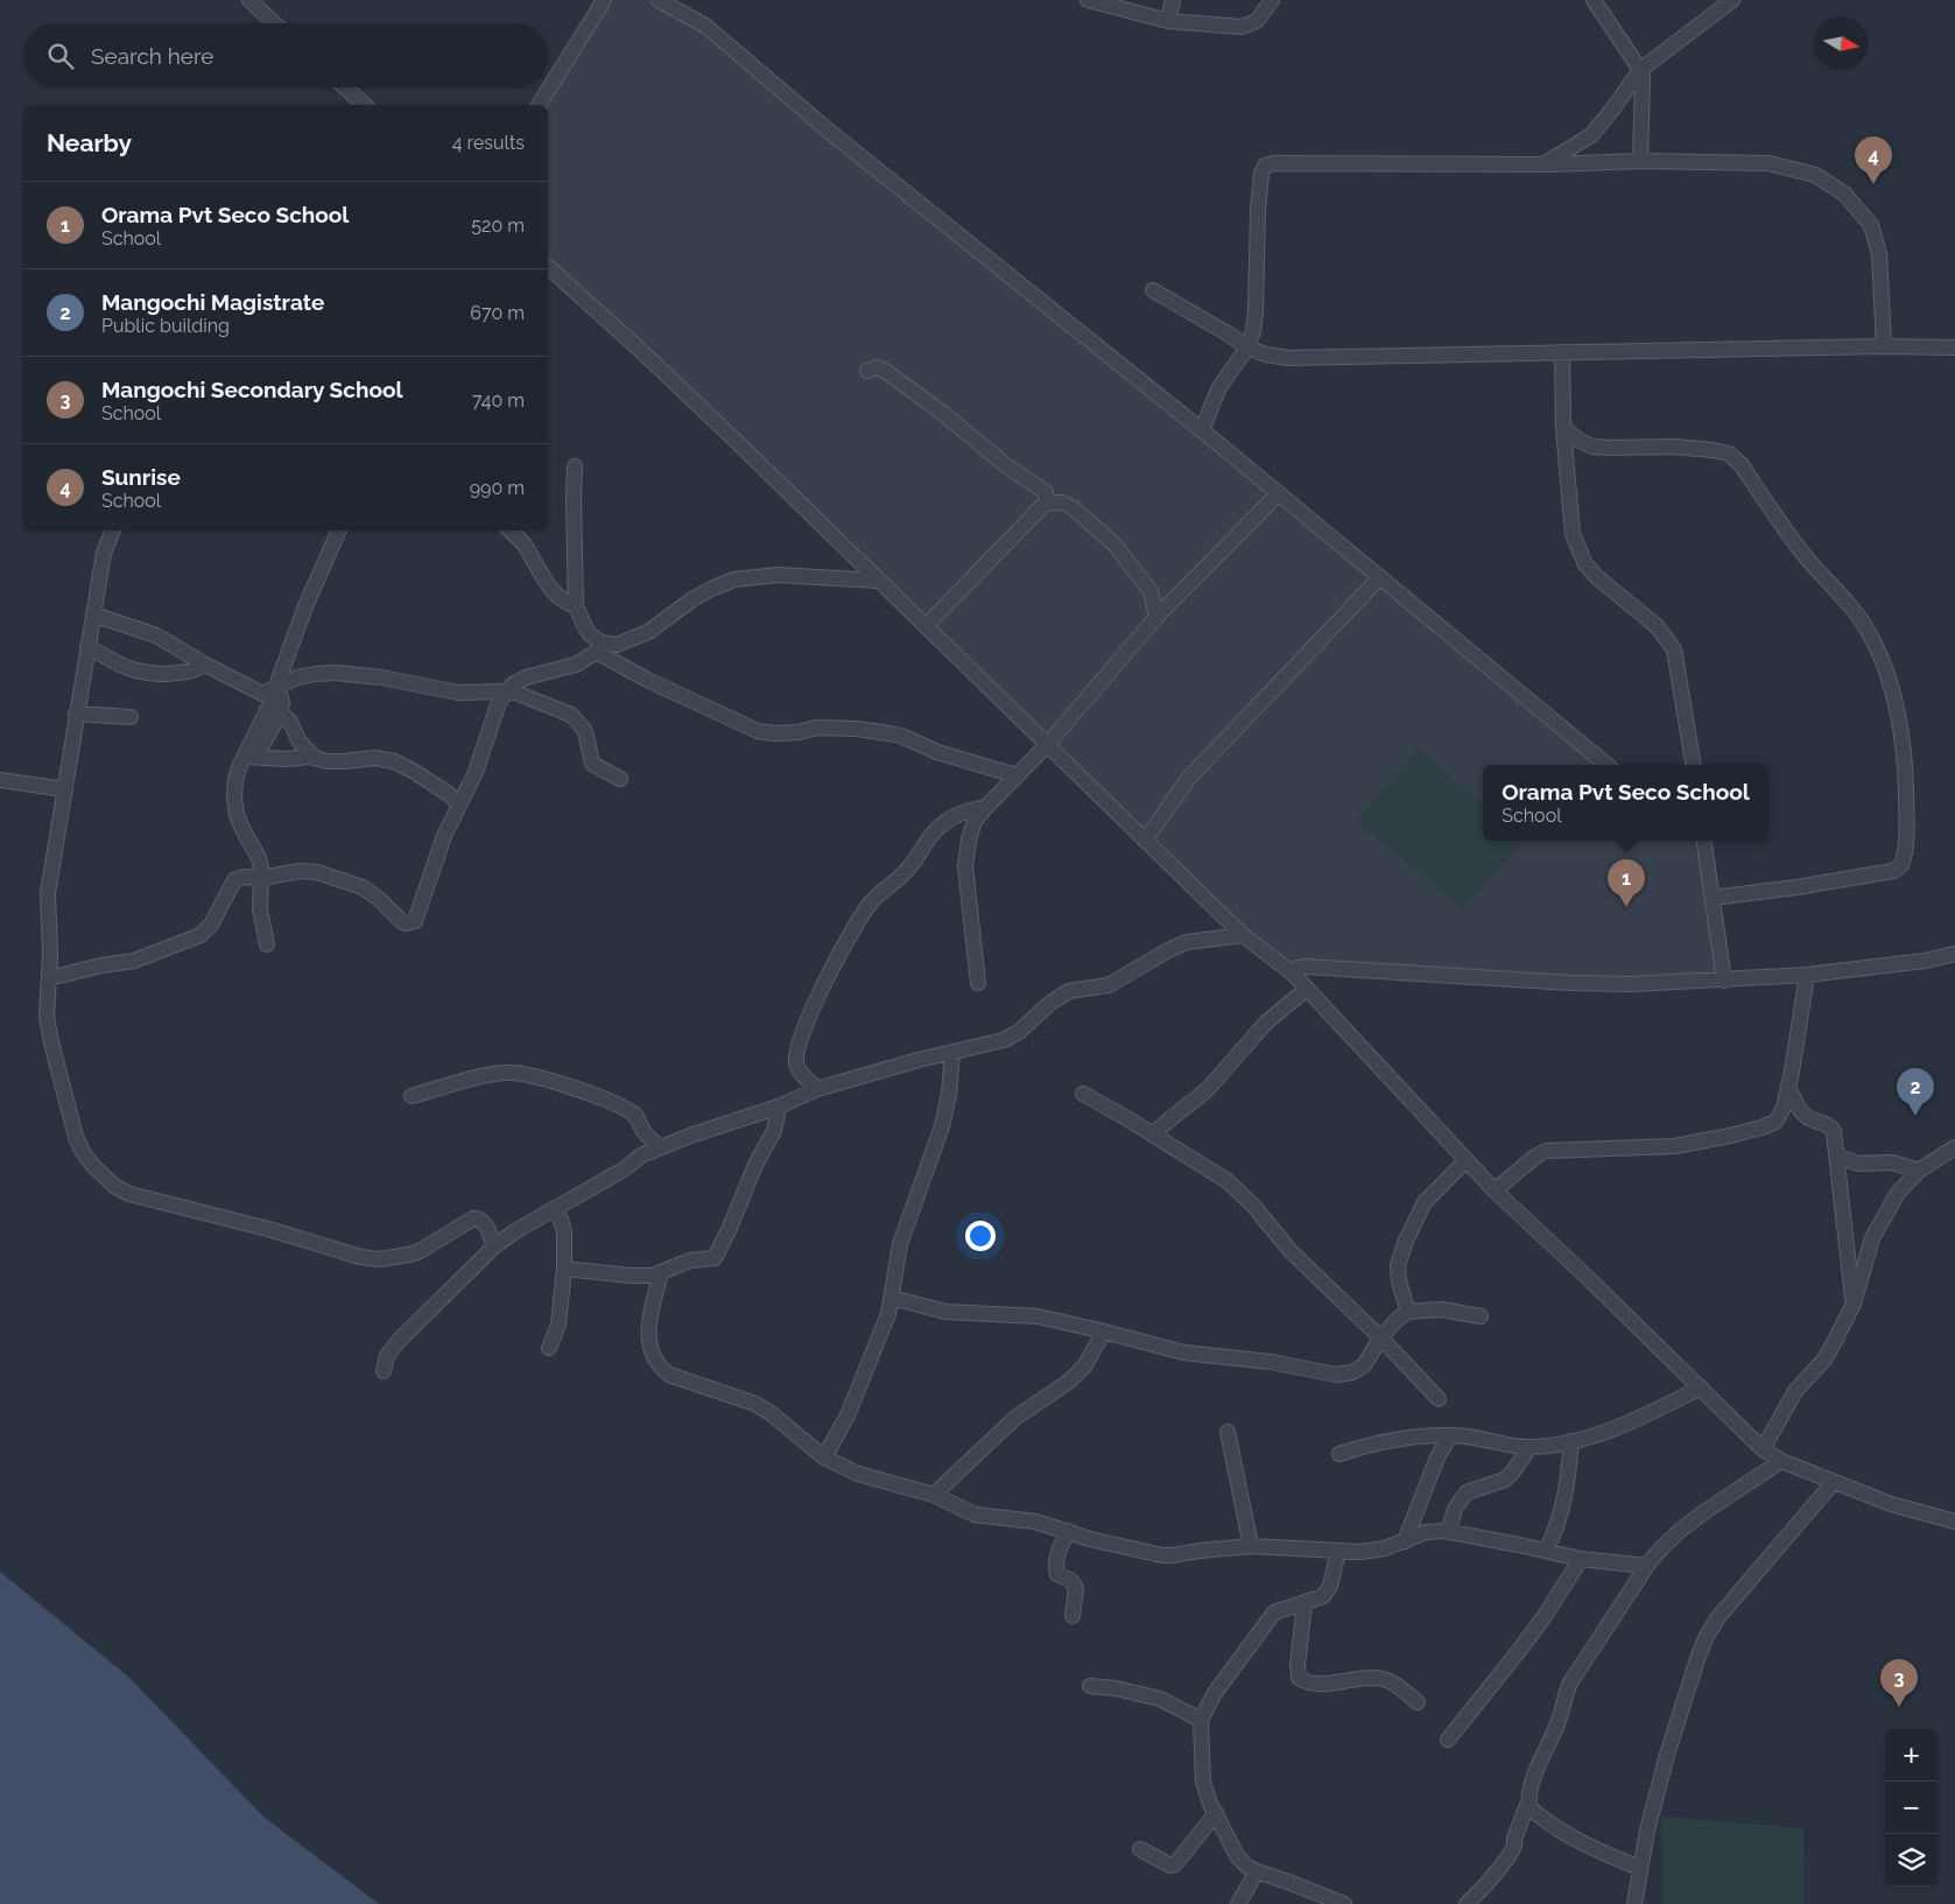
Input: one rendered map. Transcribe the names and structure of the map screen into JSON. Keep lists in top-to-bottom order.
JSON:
{
  "north": "right",
  "page": {
    "search": "Search here",
    "heading": ["Nearby", "4 results"],
    "pins": [
      "4",
      "1",
      "2",
      "3"
    ],
    "list": [
      {
        "mark": "1",
        "name": "Orama Pvt Seco School",
        "note": "School",
        "value": "520 m"
      },
      {
        "mark": "2",
        "name": "Mangochi Magistrate",
        "note": "Public building",
        "value": "670 m"
      },
      {
        "mark": "3",
        "name": "Mangochi Secondary School",
        "note": "School",
        "value": "740 m"
      },
      {
        "mark": "4",
        "name": "Sunrise",
        "note": "School",
        "value": "990 m"
      }
    ],
    "popup": ["Orama Pvt Seco School", "School"],
    "map_buttons": ["+", "−"]
  }
}
